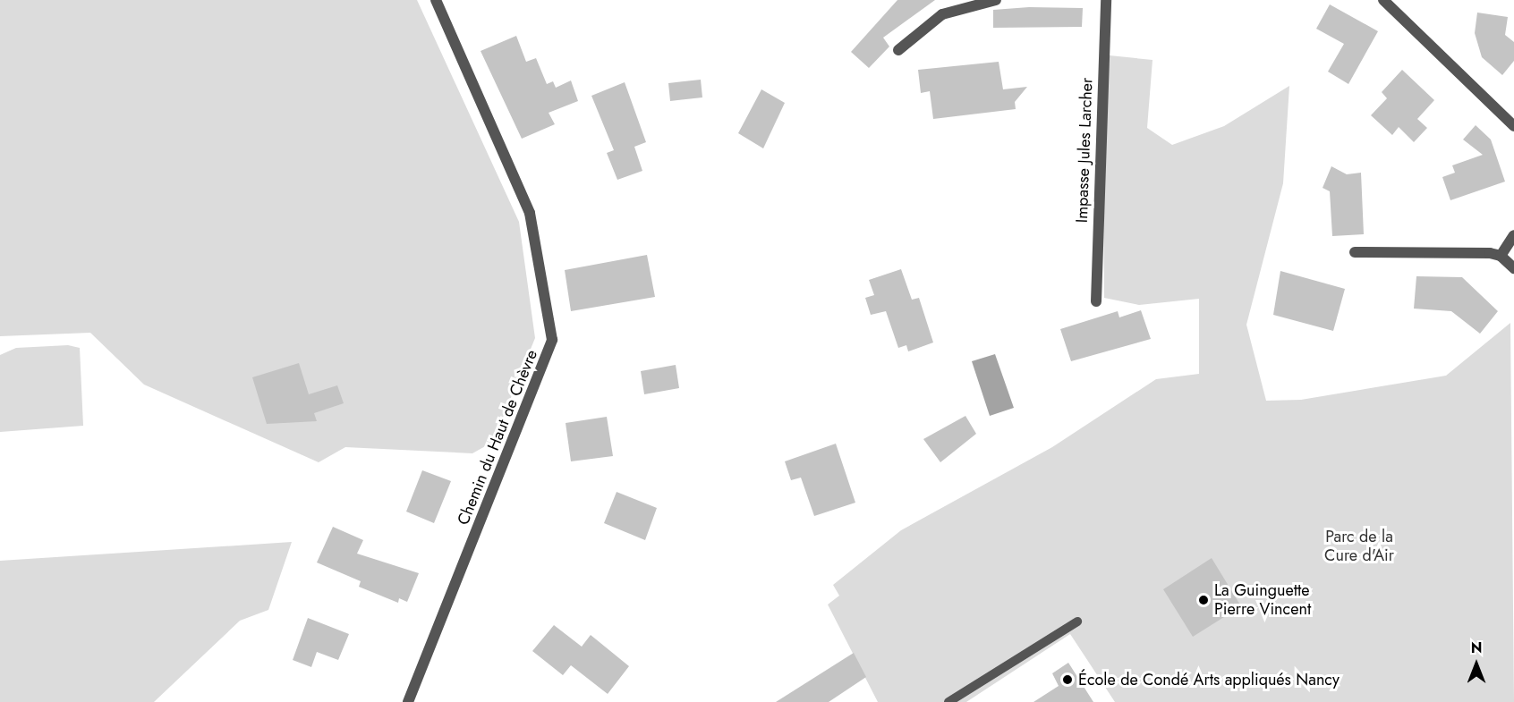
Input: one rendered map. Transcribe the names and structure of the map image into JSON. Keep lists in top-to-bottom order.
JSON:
{
  "streets": {
    "street": ["Impasse Jules Larcher", "Chemin du Haut de Chèvre"]
  },
  "parks": ["Parc de la Cure d'Air"],
  "places": ["La Guinguette Pierre Vincent", "École de Condé Arts appliqués Nancy"],
  "north": "top"
}
